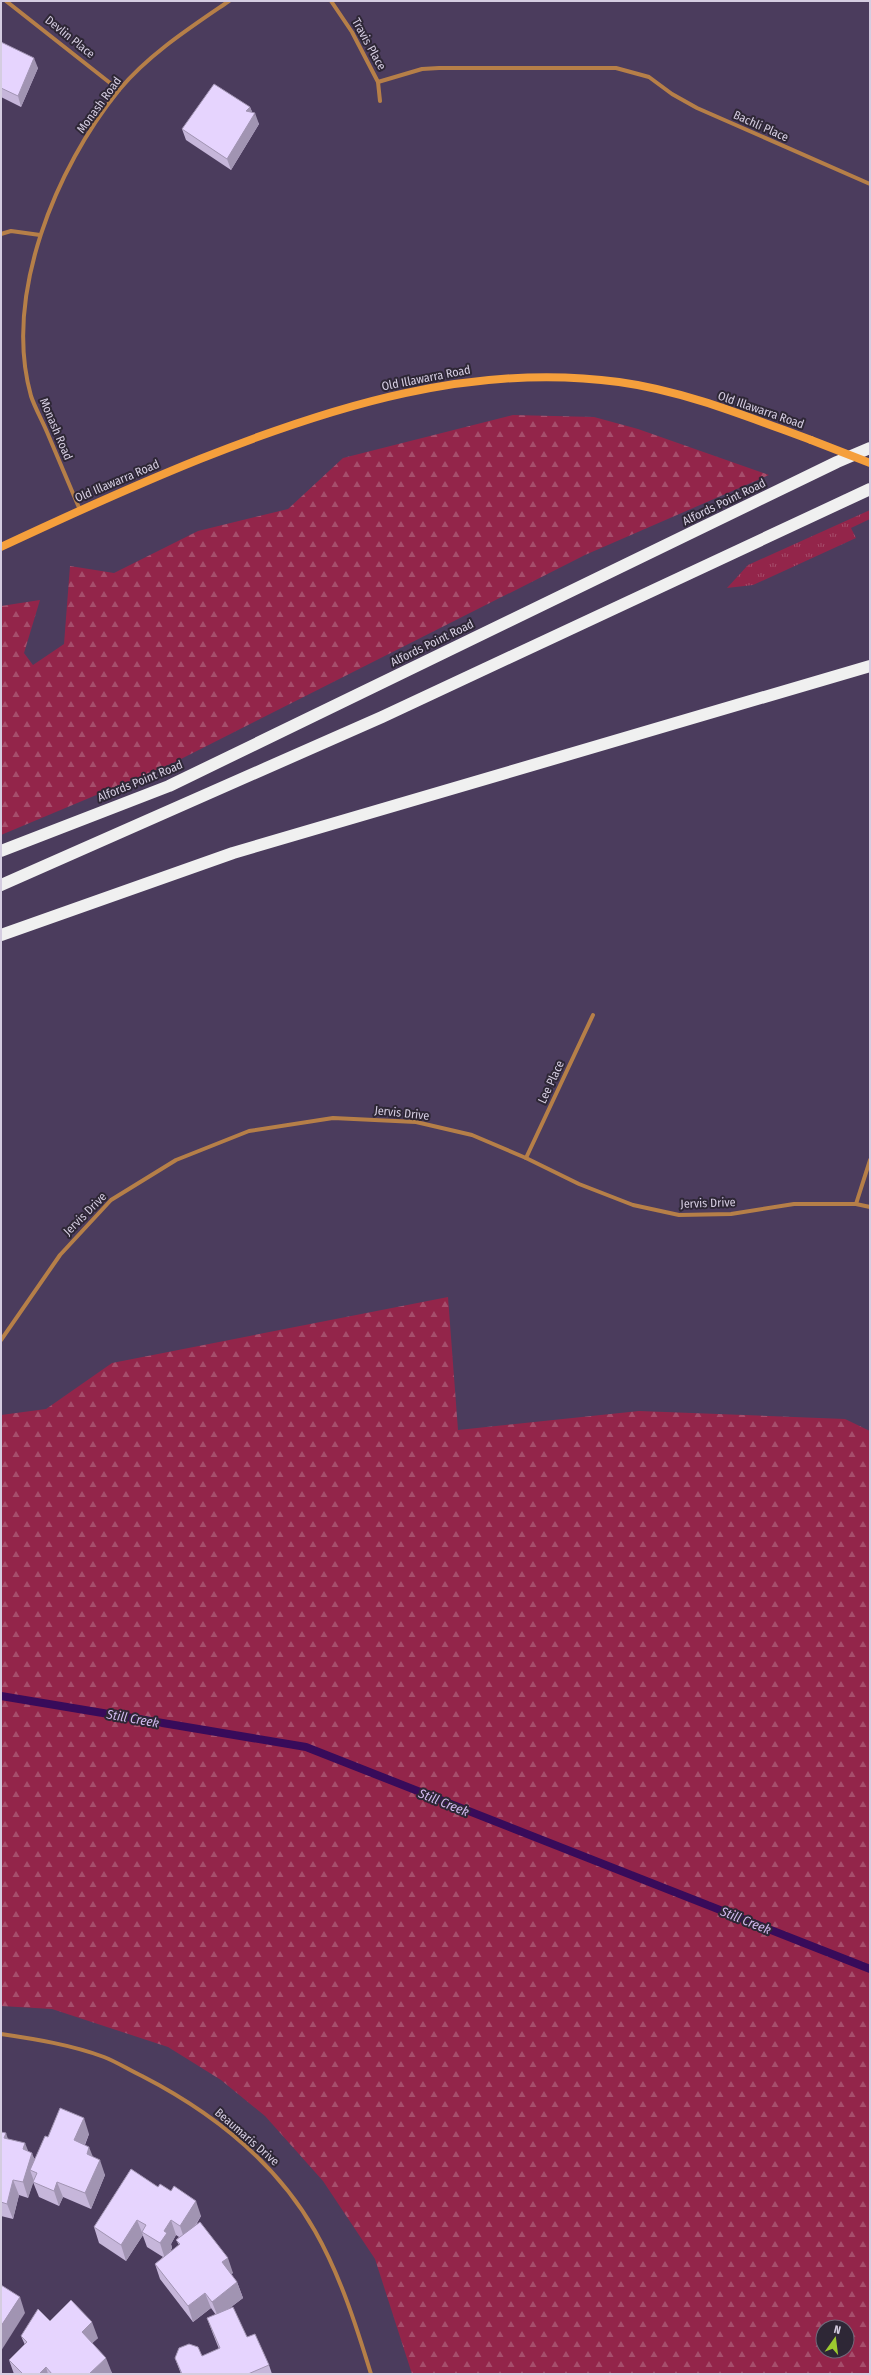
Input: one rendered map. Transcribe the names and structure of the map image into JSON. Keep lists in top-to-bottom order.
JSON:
{
  "streets": {
    "highway": ["Alfords Point Road"],
    "street": [
      "Devlin Place",
      "Travis Place",
      "Monash Road",
      "Bachli Place",
      "Old Illawarra Road",
      "Lee Place",
      "Jervis Drive",
      "Beaumaris Drive"
    ]
  },
  "crossings": [
    ["Devlin Place", "Monash Road"],
    ["Travis Place", "Bachli Place"],
    ["Monash Road", "Old Illawarra Road"],
    ["Lee Place", "Jervis Drive"]
  ],
  "water": ["Still Creek"],
  "north": "top"
}
